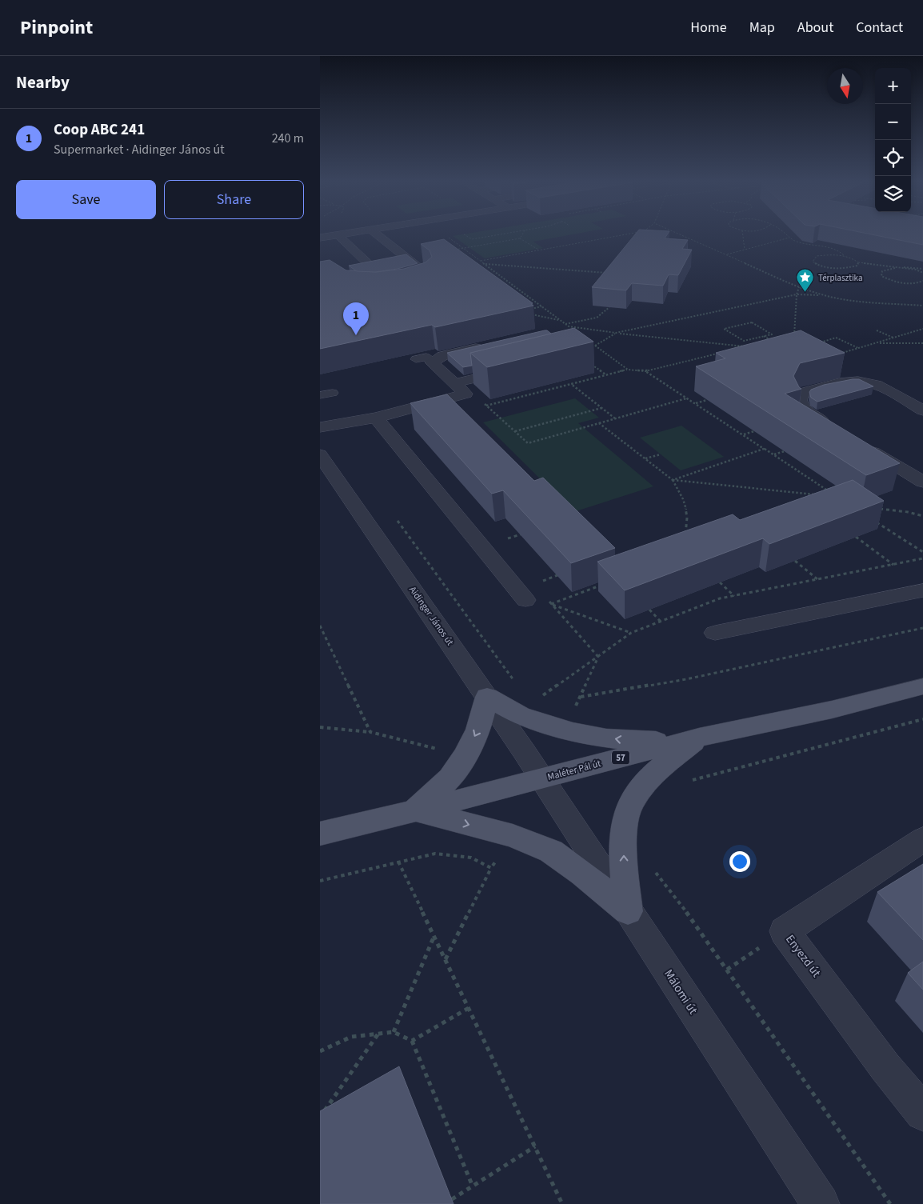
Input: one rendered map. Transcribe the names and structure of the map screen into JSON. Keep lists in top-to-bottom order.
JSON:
{
  "streets": {
    "main road": ["57", "Maléter Pál út"],
    "street": ["Aidinger János út", "Enyezd út", "Málomi út"]
  },
  "crossings": [
    ["Aidinger János út", "Maléter Pál út"],
    ["Aidinger János út", "Málomi út"],
    ["Maléter Pál út", "Málomi út"]
  ],
  "places": {
    "place": ["Térplasztika"]
  },
  "north": "bottom",
  "page": {
    "header": "Pinpoint",
    "nav": [
      "Home",
      "Map",
      "About",
      "Contact"
    ],
    "heading": "Nearby",
    "map_buttons": ["+", "−"],
    "list": [
      {
        "mark": "1",
        "name": "Coop ABC 241",
        "note": "Supermarket · Aidinger János út",
        "value": "240 m"
      }
    ],
    "buttons": ["Save", "Share"],
    "pins": "1"
  }
}
